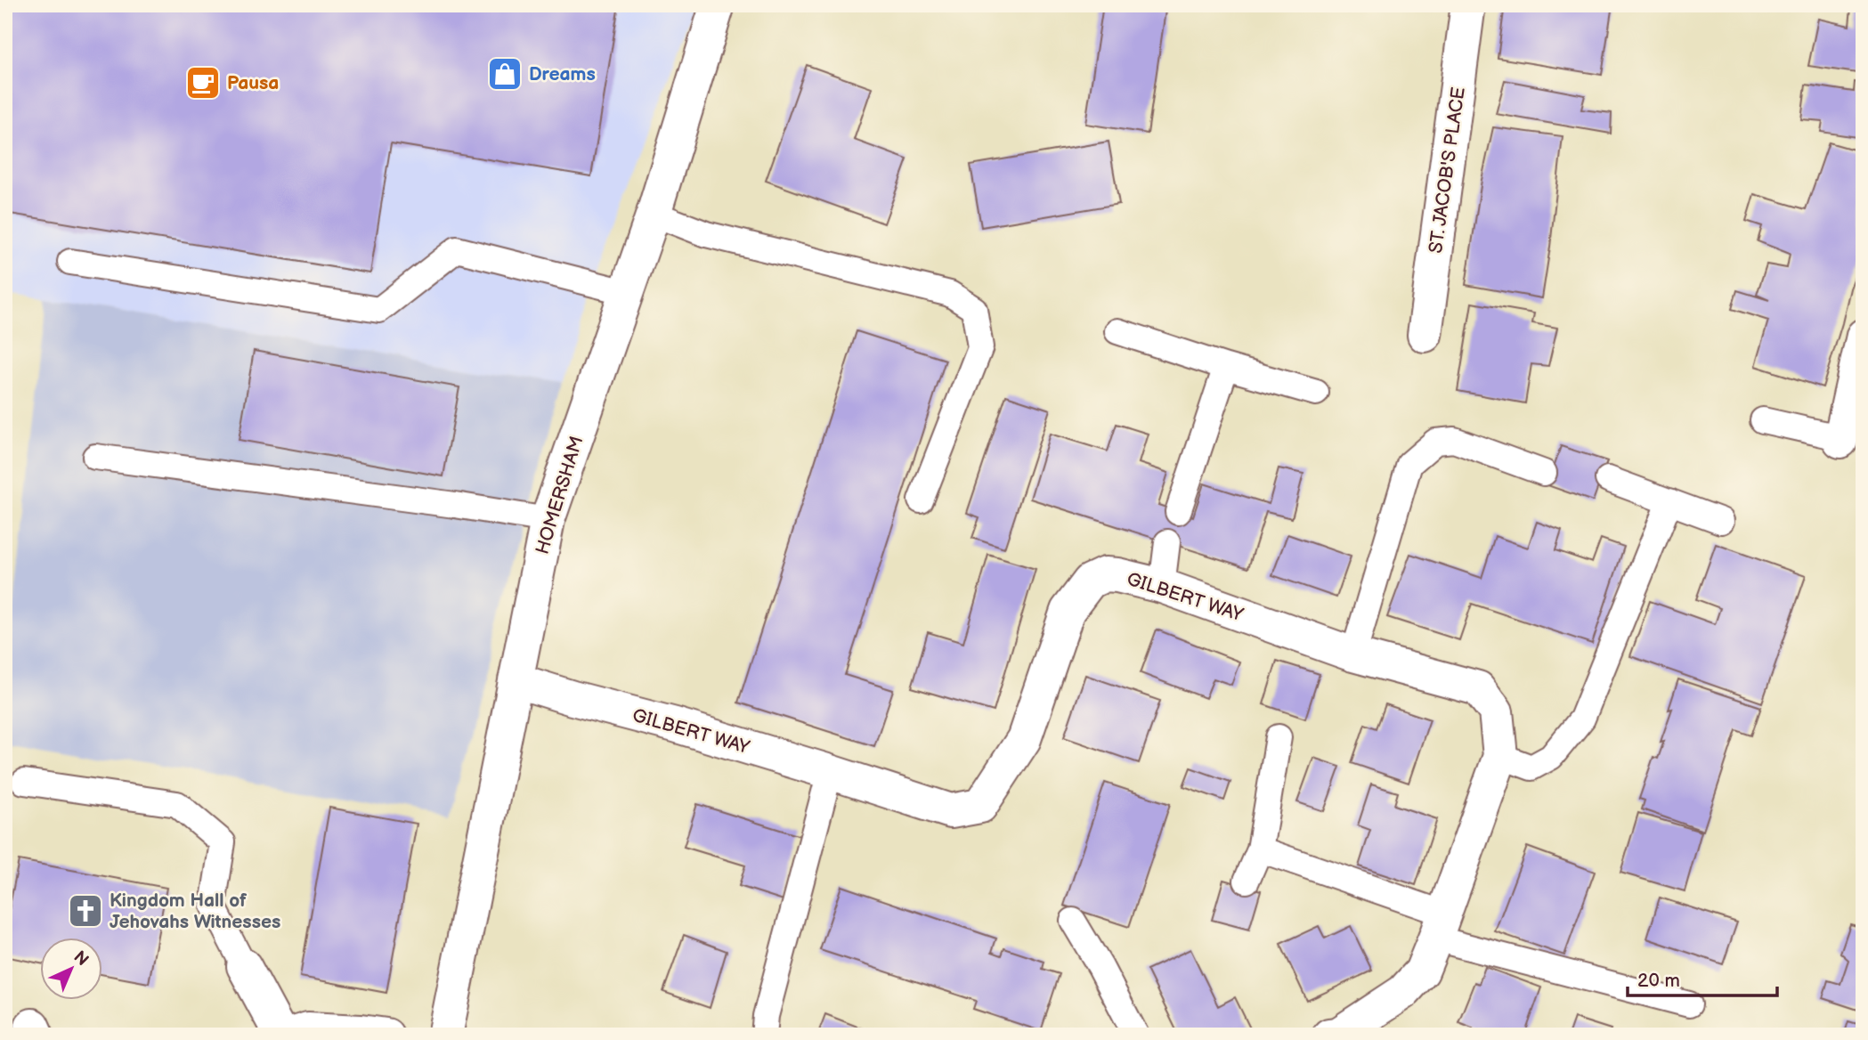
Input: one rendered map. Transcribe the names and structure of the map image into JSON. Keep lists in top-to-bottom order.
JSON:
{
  "streets": {
    "street": ["ST. JACOB'S PLACE", "HOMERSHAM", "GILBERT WAY"]
  },
  "crossings": [
    ["HOMERSHAM", "GILBERT WAY"]
  ],
  "places": {
    "shop": ["Dreams"],
    "cafe": ["Pausa"],
    "church": ["Kingdom Hall of Jehovahs Witnesses"]
  },
  "scale_bar": "20 m",
  "north": "top right"
}
